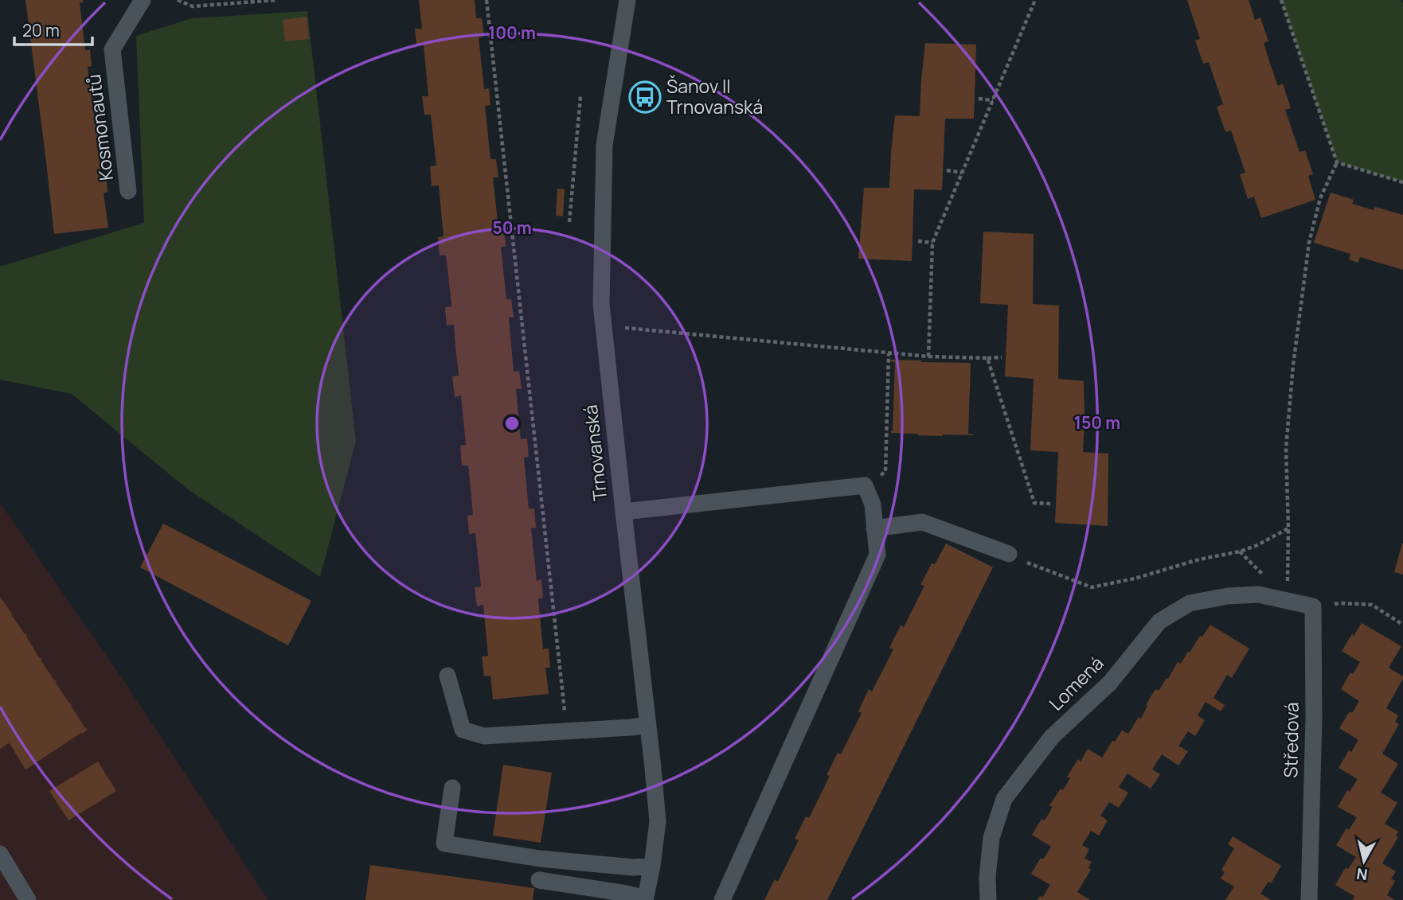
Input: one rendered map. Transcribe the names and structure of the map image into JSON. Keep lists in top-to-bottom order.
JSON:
{
  "streets": {
    "street": [
      "Kosmonautů",
      "Trnovanská",
      "Lomená",
      "Středová"
    ]
  },
  "places": {
    "bus stop": ["Šanov II Trnovanská"]
  },
  "scale_bar": "20 m",
  "north": "bottom",
  "rings": ["100 m", "50 m", "150 m"]
}
